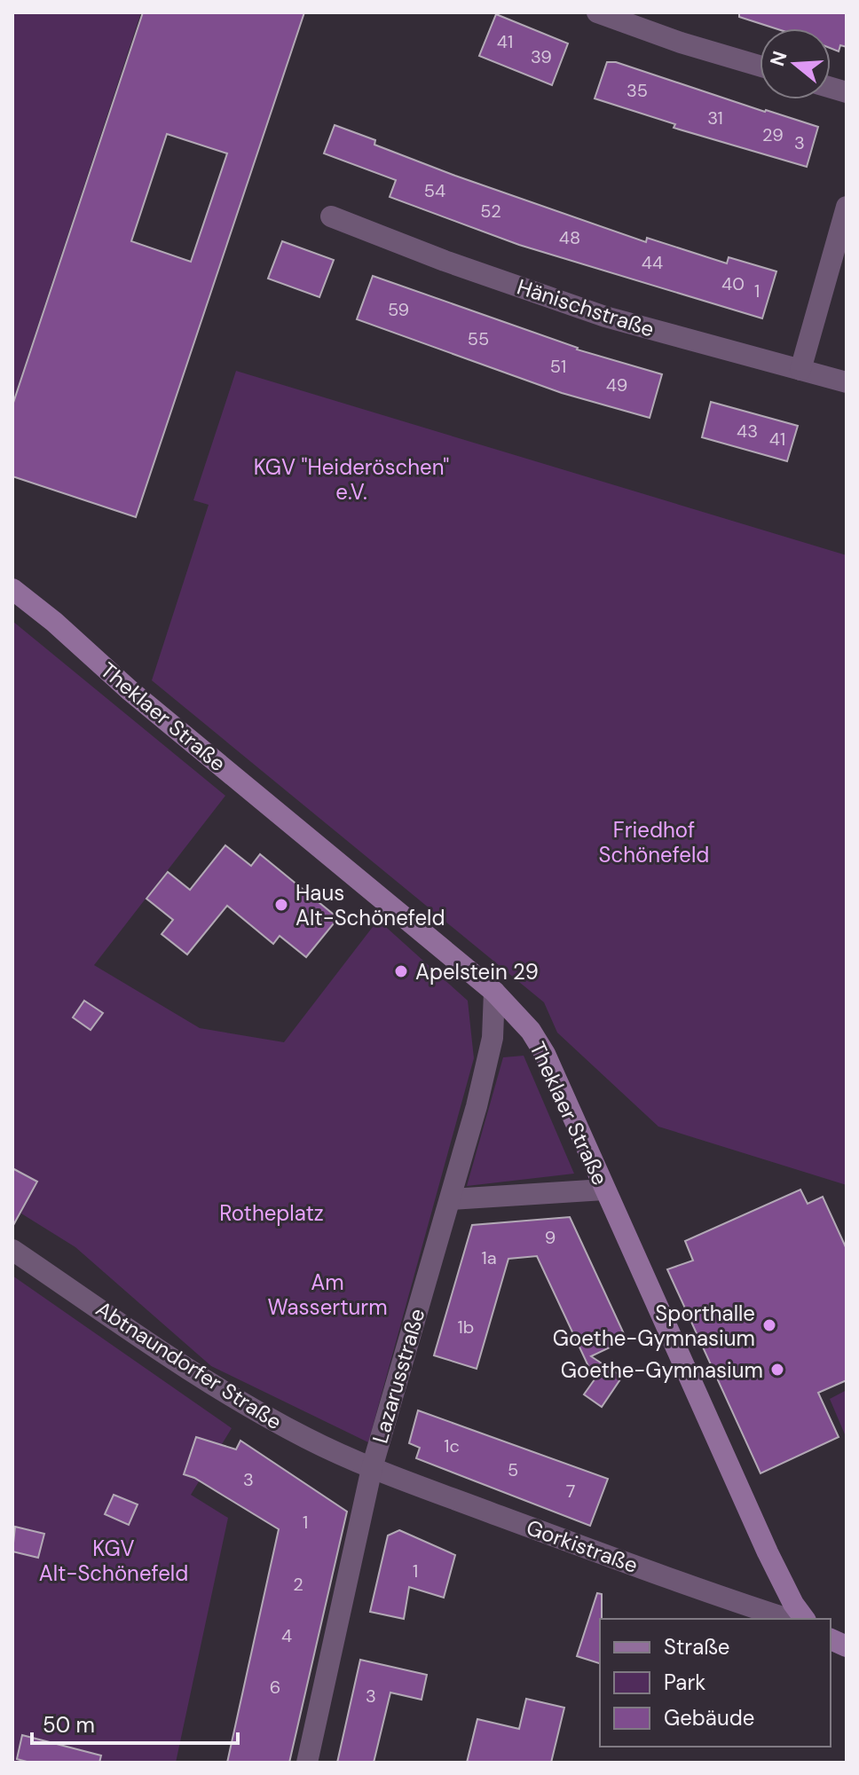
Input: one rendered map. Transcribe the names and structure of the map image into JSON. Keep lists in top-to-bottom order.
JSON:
{
  "streets": {
    "main road": ["Theklaer Straße"],
    "street": [
      "Hänischstraße",
      "Abtnaundorfer Straße",
      "Lazarusstraße",
      "Gorkistraße"
    ]
  },
  "crossings": [
    ["Theklaer Straße", "Lazarusstraße"],
    ["Abtnaundorfer Straße", "Lazarusstraße"],
    ["Abtnaundorfer Straße", "Gorkistraße"],
    ["Lazarusstraße", "Gorkistraße"]
  ],
  "parks": [
    "KGV \"Heideröschen\" e.V.",
    "Friedhof Schönefeld",
    "Rotheplatz",
    "Am Wasserturm",
    "KGV Alt-Schönefeld"
  ],
  "places": [
    "Haus Alt-Schönefeld",
    "Apelstein 29",
    "Sporthalle Goethe-Gymnasium",
    "Goethe-Gymnasium"
  ],
  "house_numbers": [
    "41",
    "39",
    "35",
    "31",
    "29",
    "3",
    "54",
    "52",
    "48",
    "44",
    "40",
    "1",
    "59",
    "55",
    "51",
    "49",
    "43",
    "41",
    "9",
    "1a",
    "1b",
    "1c",
    "5",
    "3",
    "7",
    "1",
    "1",
    "2",
    "4",
    "6",
    "3"
  ],
  "legend": ["Straße", "Park", "Gebäude"],
  "scale_bar": "50 m",
  "north": "left"
}
